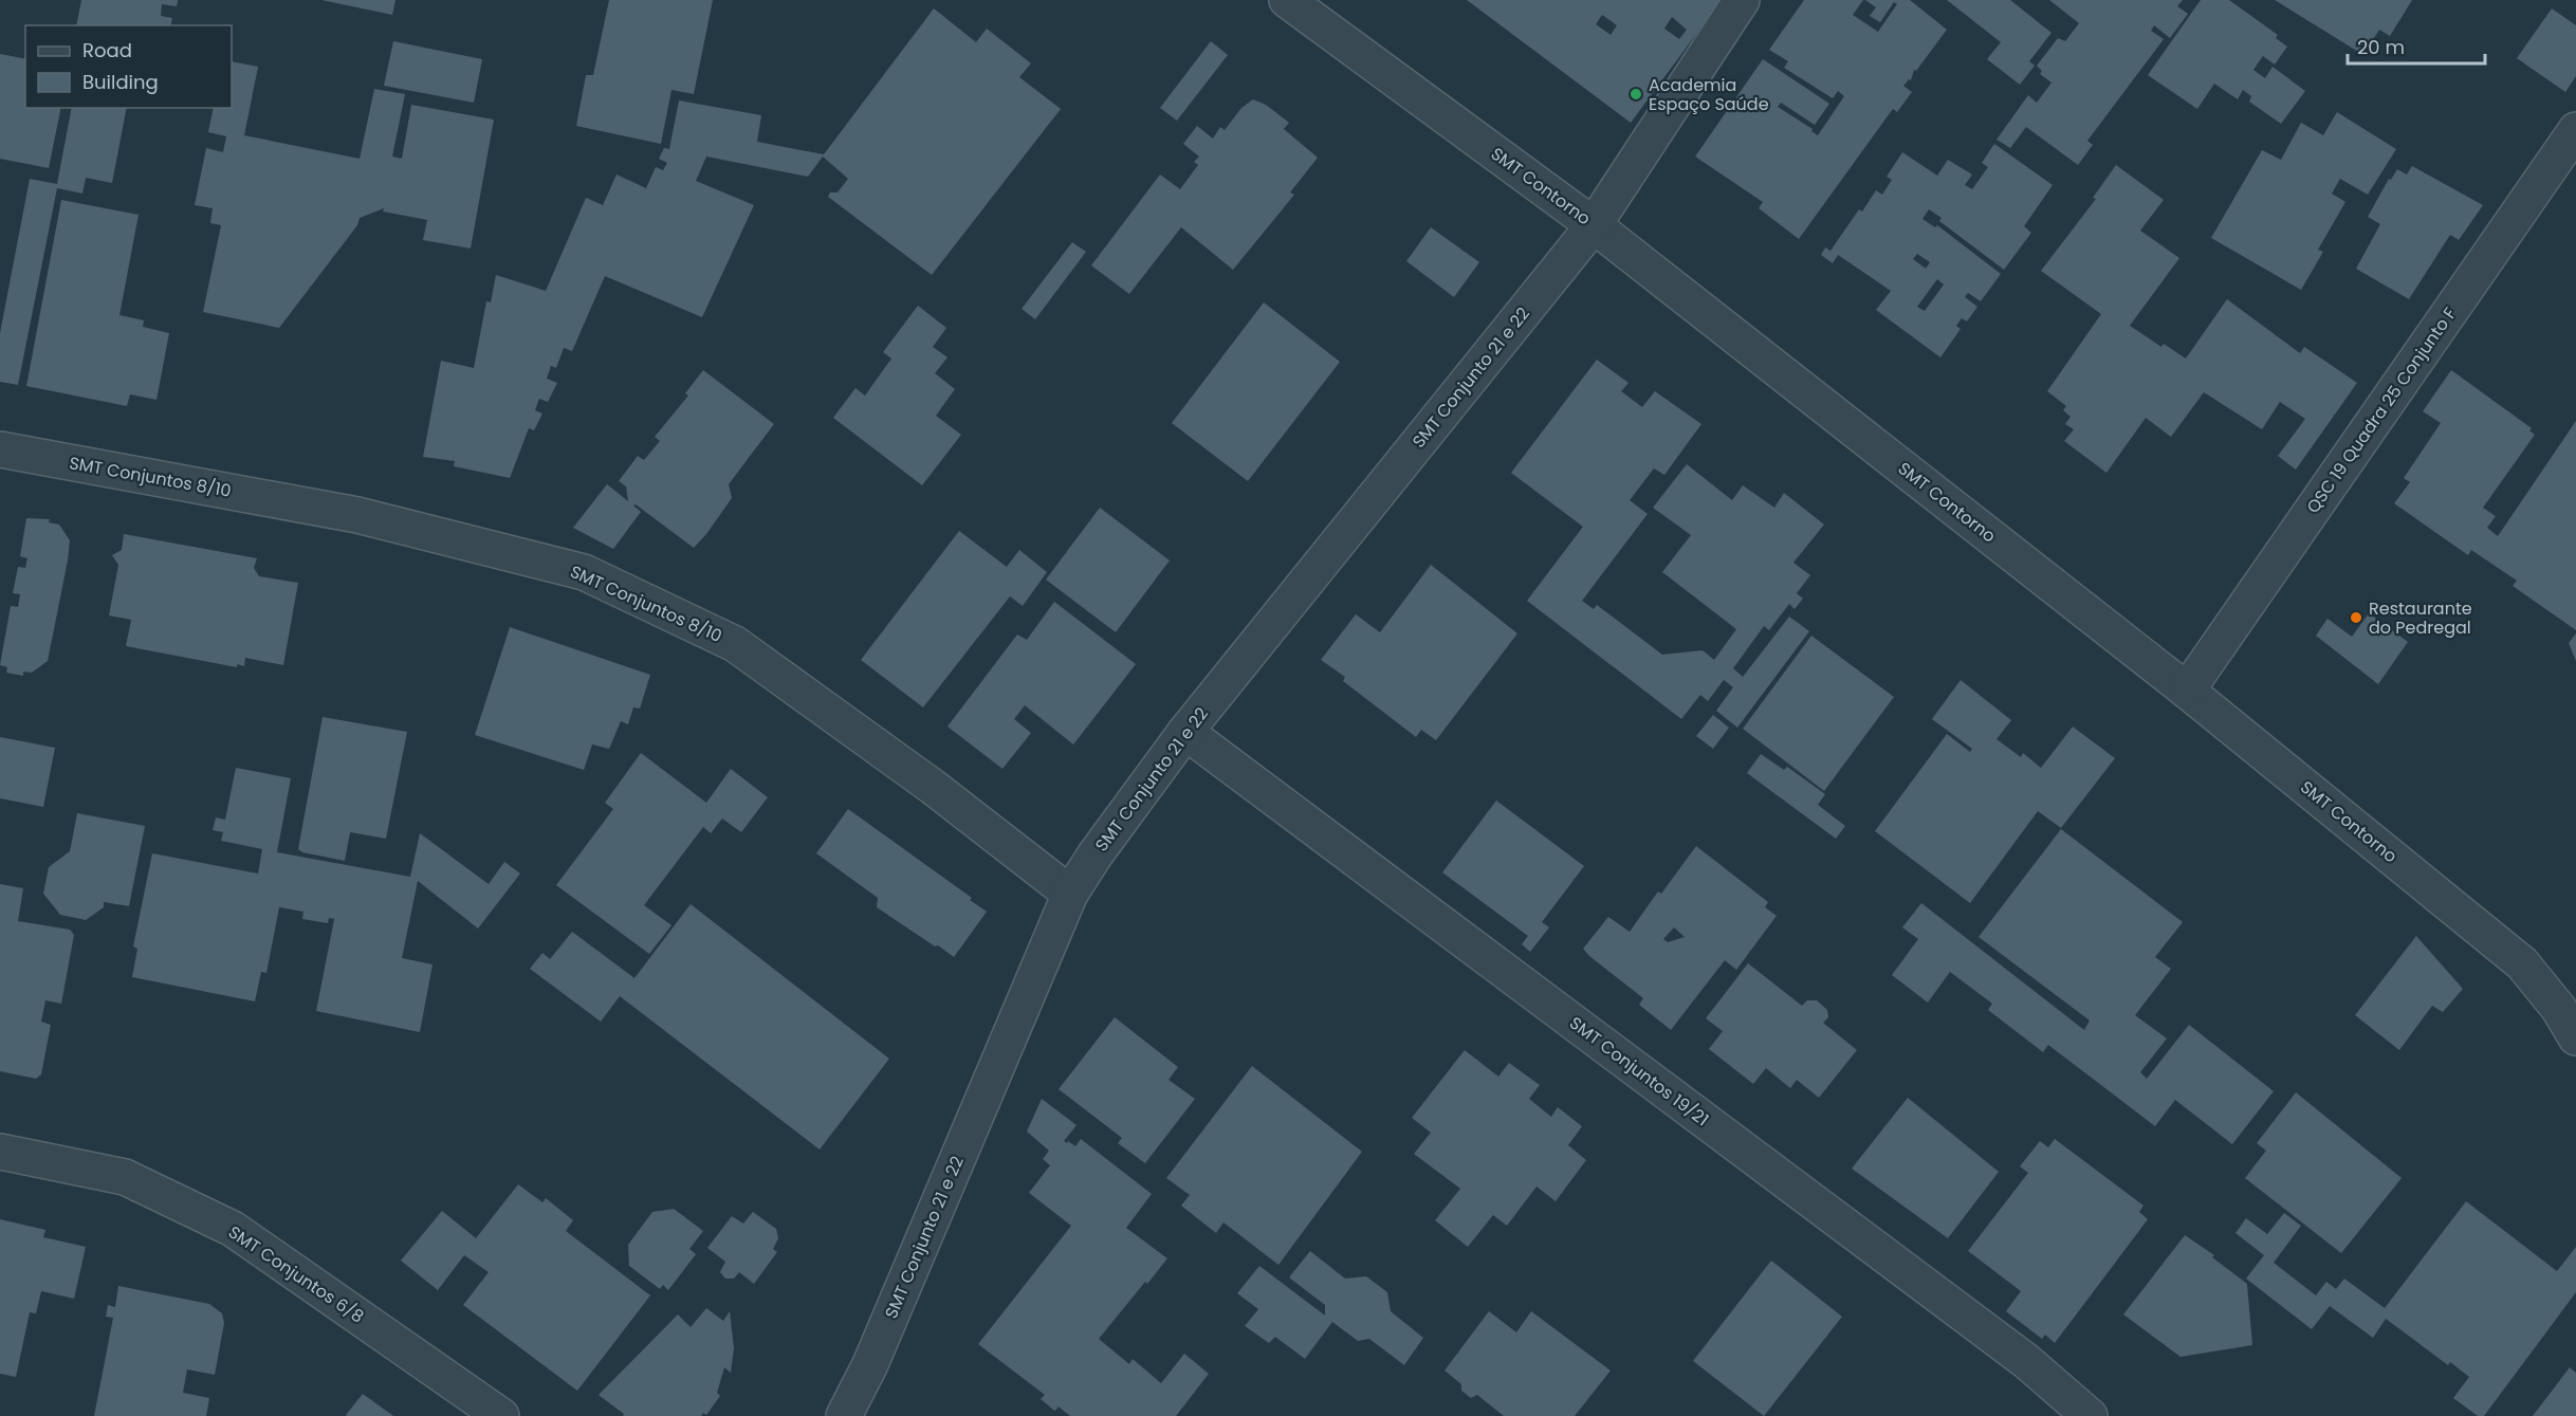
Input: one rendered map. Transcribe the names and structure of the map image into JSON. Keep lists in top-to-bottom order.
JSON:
{
  "streets": {
    "street": [
      "SMT Contorno",
      "SMT Conjunto 21 e 22",
      "QSC 19 Quadra 25 Conjunto F",
      "SMT Conjuntos 8/10",
      "SMT Conjuntos 19/21",
      "SMT Conjuntos 6/8"
    ]
  },
  "crossings": [
    ["SMT Contorno", "SMT Conjunto 21 e 22"],
    ["SMT Contorno", "QSC 19 Quadra 25 Conjunto F"],
    ["SMT Conjunto 21 e 22", "SMT Conjuntos 8/10"],
    ["SMT Conjunto 21 e 22", "SMT Conjuntos 19/21"]
  ],
  "places": ["Academia Espaço Saúde", "Restaurante do Pedregal"],
  "legend": ["Road", "Building"],
  "scale_bar": "20 m"
}
